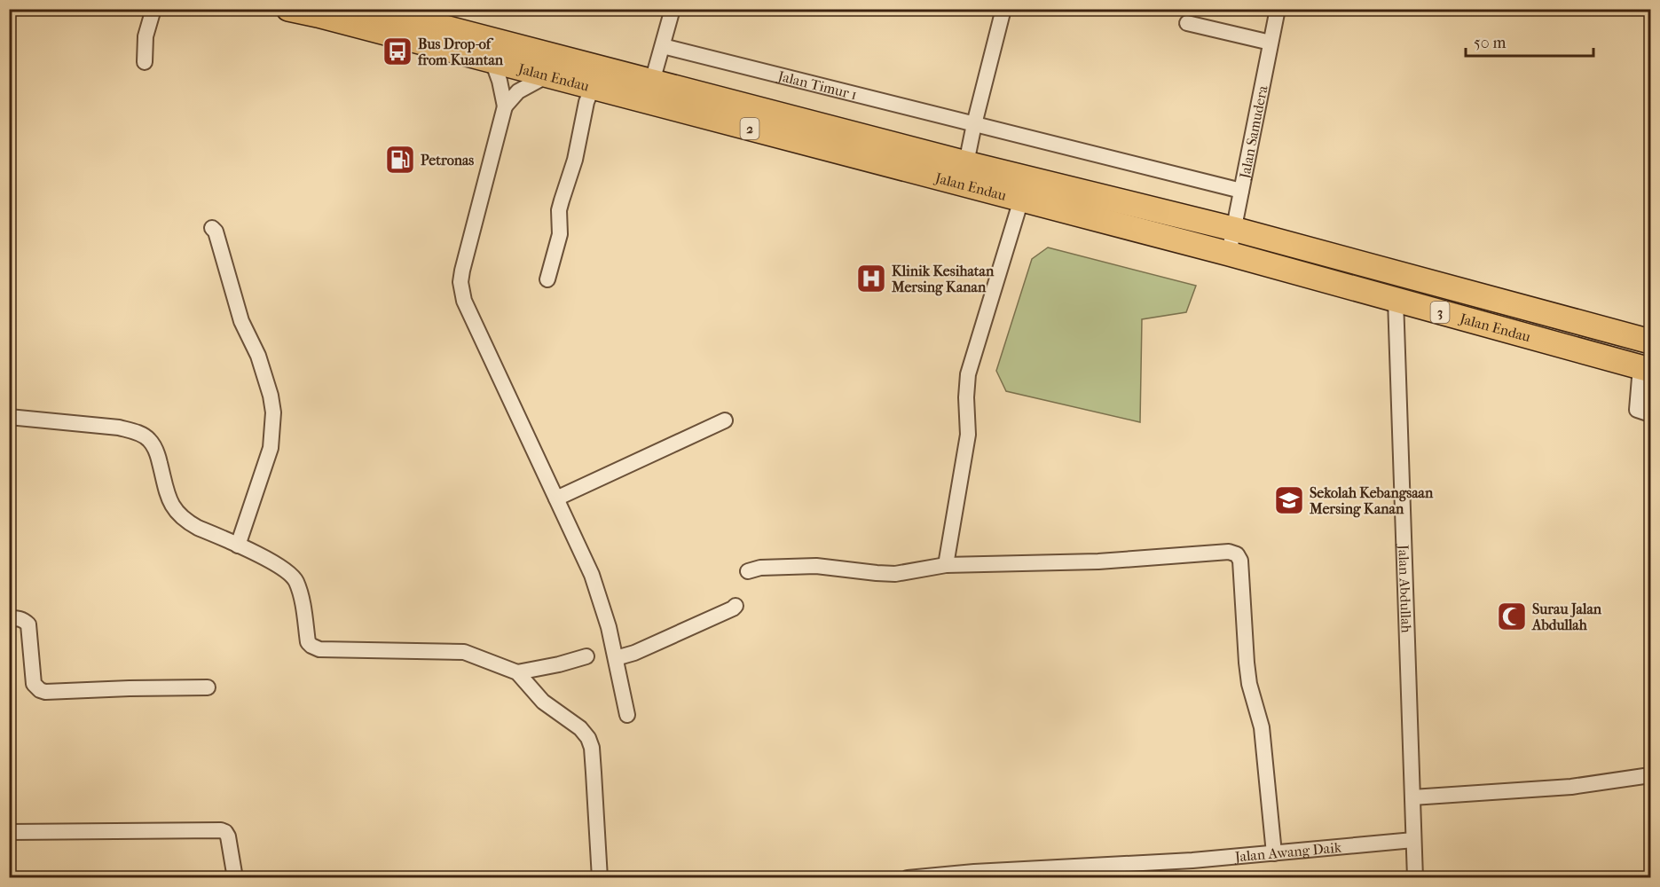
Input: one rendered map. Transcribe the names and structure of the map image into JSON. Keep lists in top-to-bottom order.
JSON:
{
  "streets": {
    "highway": ["Jalan Endau", "2", "3"],
    "street": [
      "Jalan Timur 1",
      "Jalan Samudera",
      "Jalan Abdullah",
      "Jalan Awang Daik"
    ]
  },
  "crossings": [
    ["Jalan Endau", "Jalan Samudera"],
    ["Jalan Endau", "Jalan Abdullah"],
    ["Jalan Timur 1", "Jalan Samudera"],
    ["Jalan Abdullah", "Jalan Awang Daik"]
  ],
  "places": {
    "bus stop": ["Bus Drop-of from Kuantan"],
    "fuel station": ["Petronas"],
    "hospital": ["Klinik Kesihatan Mersing Kanan"],
    "school or university": ["Sekolah Kebangsaan Mersing Kanan"],
    "mosque": ["Surau Jalan Abdullah"]
  },
  "scale_bar": "50 m"
}
